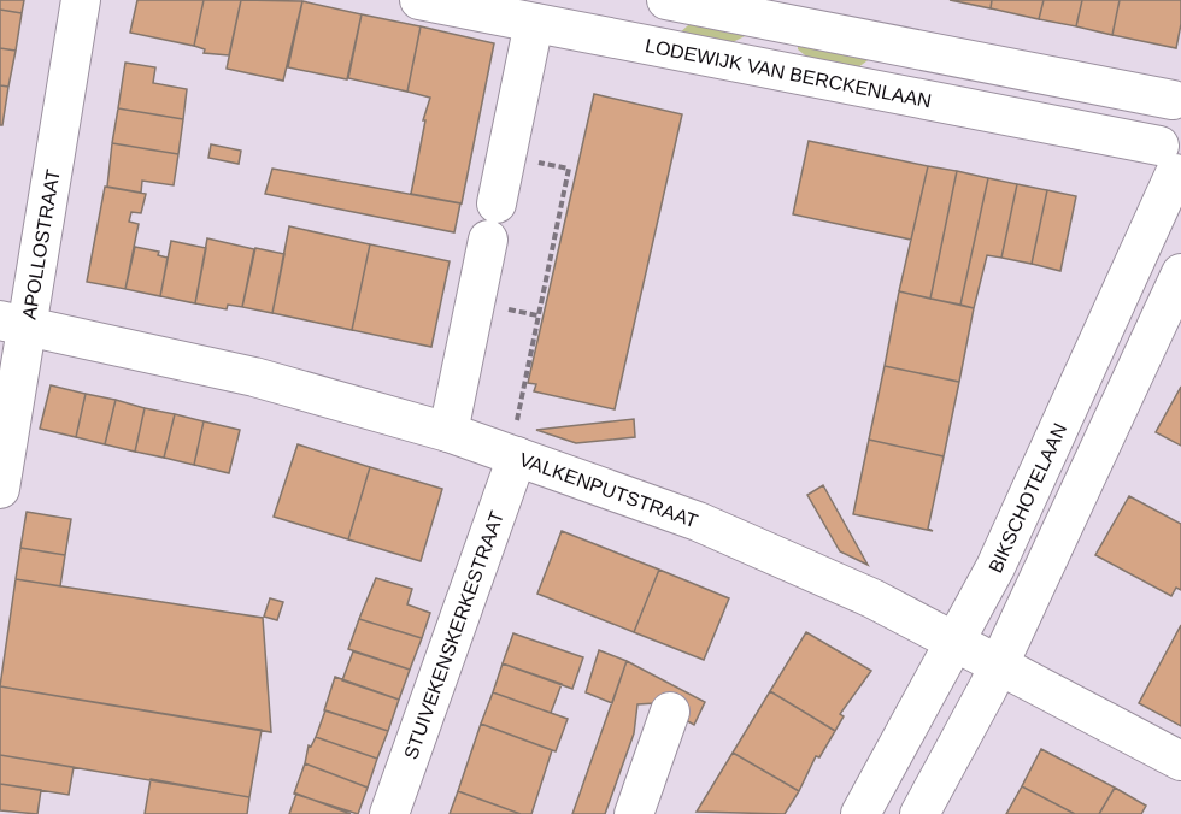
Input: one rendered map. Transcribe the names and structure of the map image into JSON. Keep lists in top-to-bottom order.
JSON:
{
  "streets": {
    "street": [
      "LODEWIJK VAN BERCKENLAAN",
      "APOLLOSTRAAT",
      "VALKENPUTSTRAAT",
      "BIKSCHOTELAAN",
      "STUIVEKENSKERKESTRAAT"
    ]
  },
  "crossings": [
    ["LODEWIJK VAN BERCKENLAAN", "BIKSCHOTELAAN"],
    ["APOLLOSTRAAT", "VALKENPUTSTRAAT"],
    ["VALKENPUTSTRAAT", "BIKSCHOTELAAN"],
    ["VALKENPUTSTRAAT", "STUIVEKENSKERKESTRAAT"]
  ]
}
